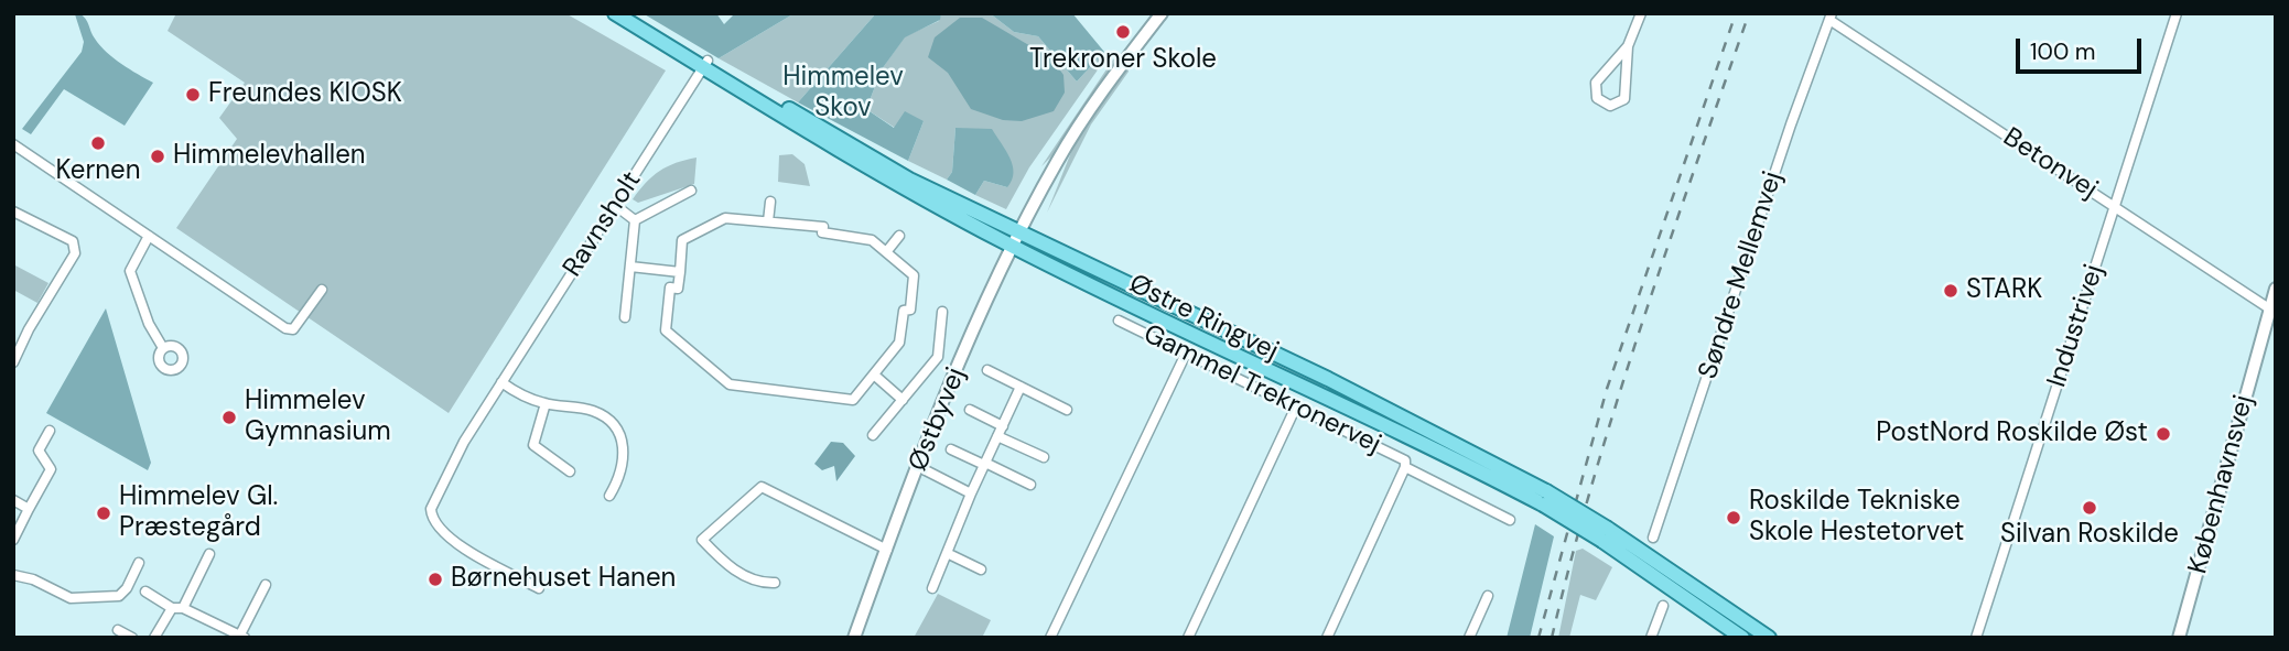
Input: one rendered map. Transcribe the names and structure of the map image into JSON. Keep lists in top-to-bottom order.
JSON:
{
  "streets": {
    "main road": ["Østre Ringvej"],
    "street": [
      "Betonvej",
      "Ravnsholt",
      "Søndre Mellemvej",
      "Industrivej",
      "Gammel Trekronervej",
      "Østbyvej",
      "Københavnsvej"
    ]
  },
  "crossings": [
    ["Betonvej", "Søndre Mellemvej"],
    ["Betonvej", "Industrivej"],
    ["Betonvej", "Københavnsvej"],
    ["Ravnsholt", "Østre Ringvej"],
    ["Østre Ringvej", "Østbyvej"]
  ],
  "parks": ["Himmelev Skov"],
  "places": [
    "Trekroner Skole",
    "Freundes KIOSK",
    "Kernen",
    "Himmelevhallen",
    "STARK",
    "Himmelev Gymnasium",
    "PostNord Roskilde Øst",
    "Silvan Roskilde",
    "Himmelev Gl. Præstegård",
    "Roskilde Tekniske Skole Hestetorvet",
    "Børnehuset Hanen"
  ],
  "scale_bar": "100 m"
}
